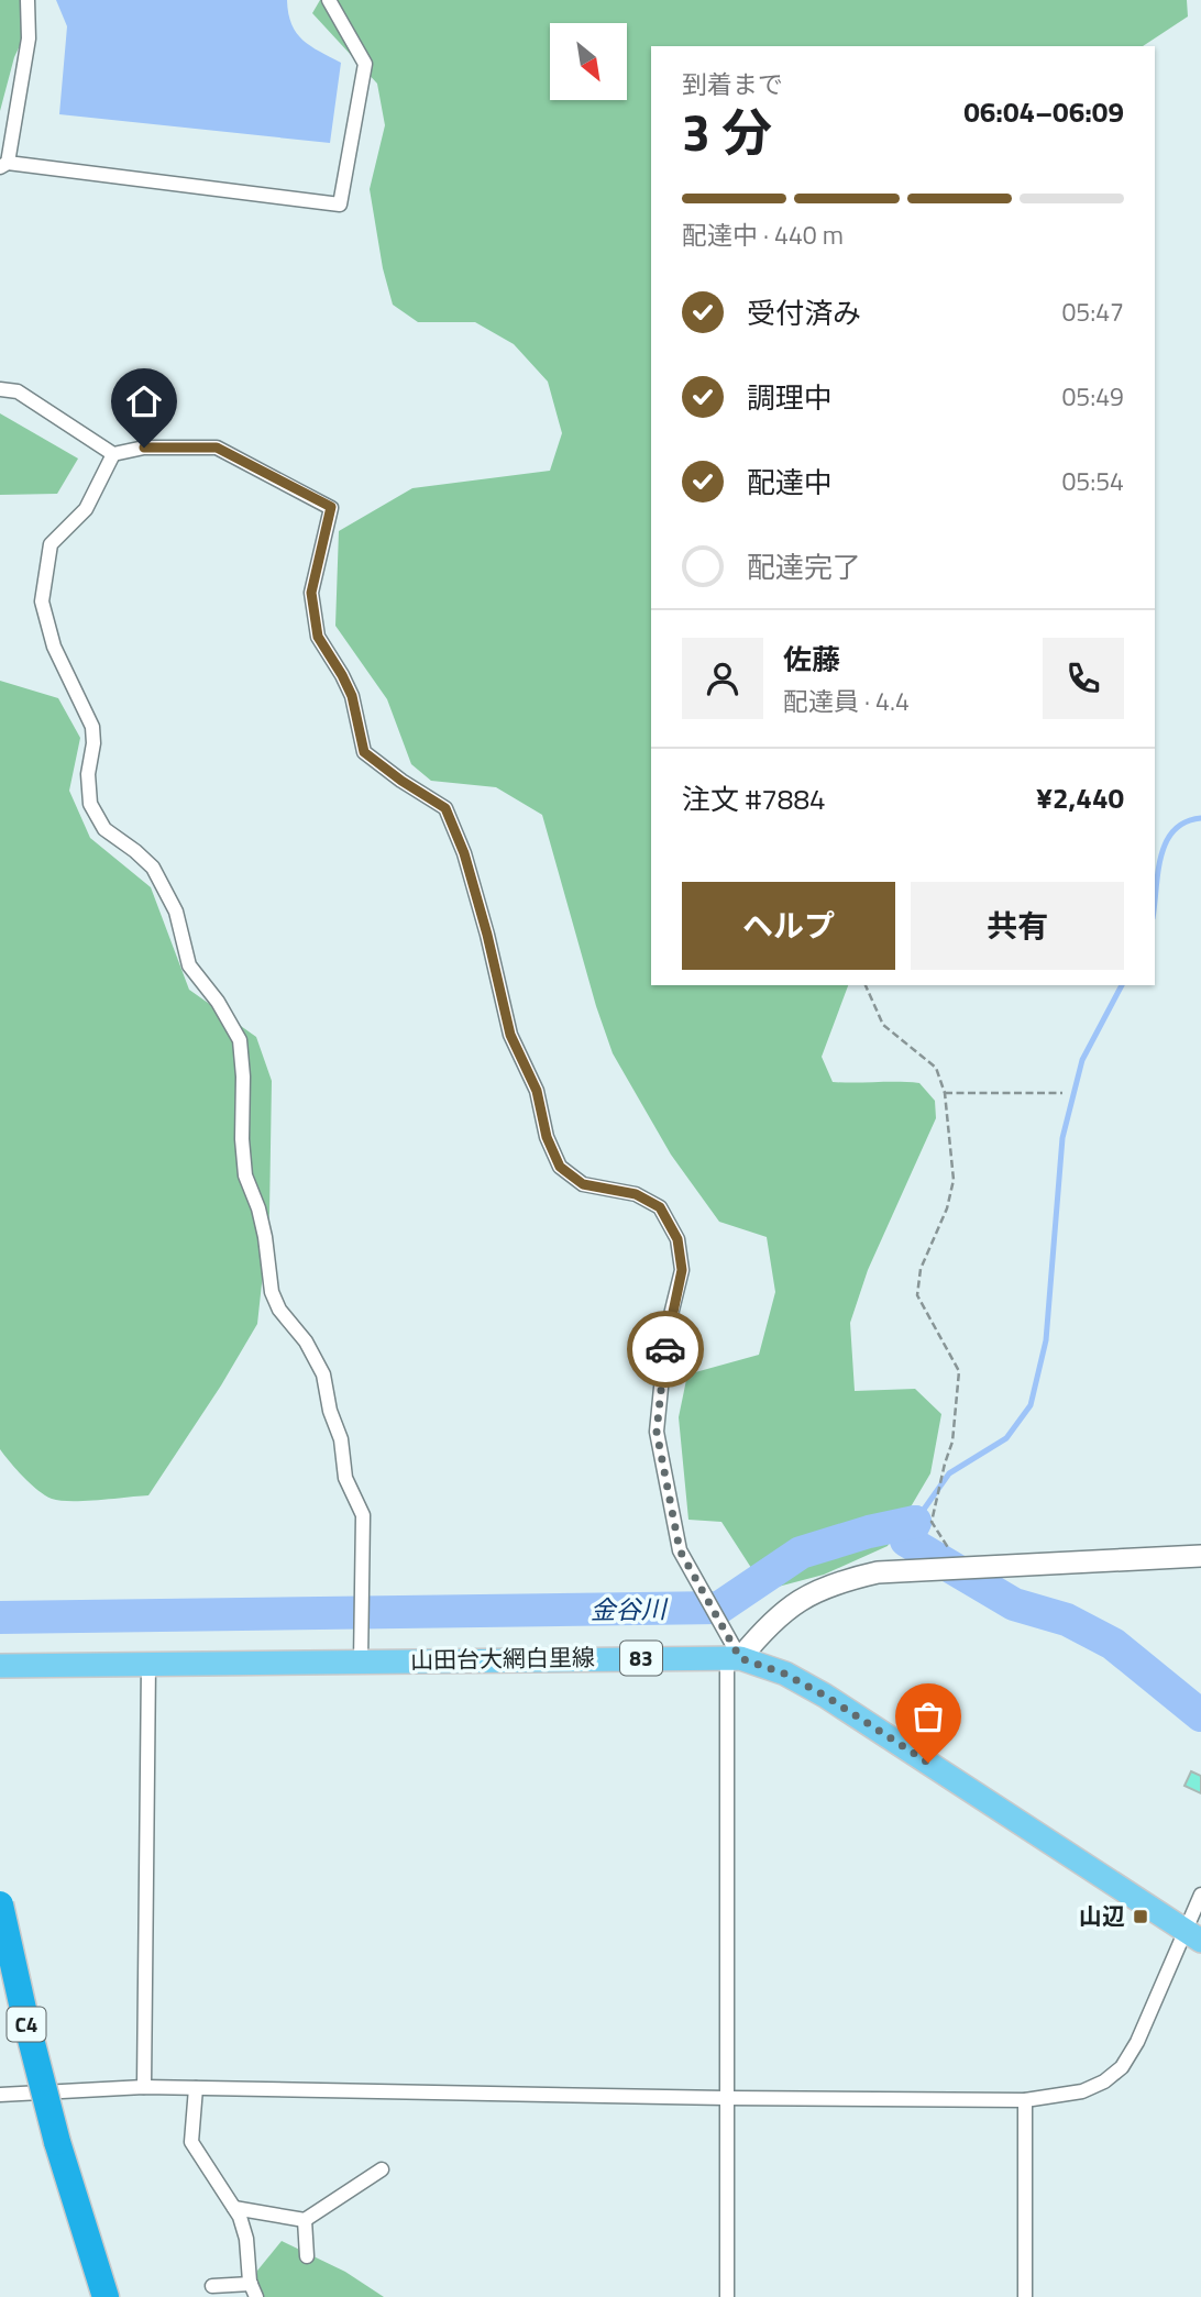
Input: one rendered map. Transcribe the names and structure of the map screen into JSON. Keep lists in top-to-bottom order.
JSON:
{
  "streets": {
    "highway": ["C4"],
    "main road": ["83", "山田台大網白里線"]
  },
  "water": ["金谷川"],
  "places": {
    "transit": ["山辺"]
  },
  "north": "bottom right",
  "page": {
    "heading": ["3 分", "到着まで", "06:04–06:09"],
    "panel": [
      "佐藤",
      "配達員 · 4.4",
      "注文 #7884",
      "¥2,440"
    ],
    "bar": "配達中 · 440 m",
    "list": [
      ["受付済み", "05:47"],
      ["調理中", "05:49"],
      ["配達中", "05:54"],
      "配達完了"
    ],
    "buttons": ["ヘルプ", "共有"]
  }
}
